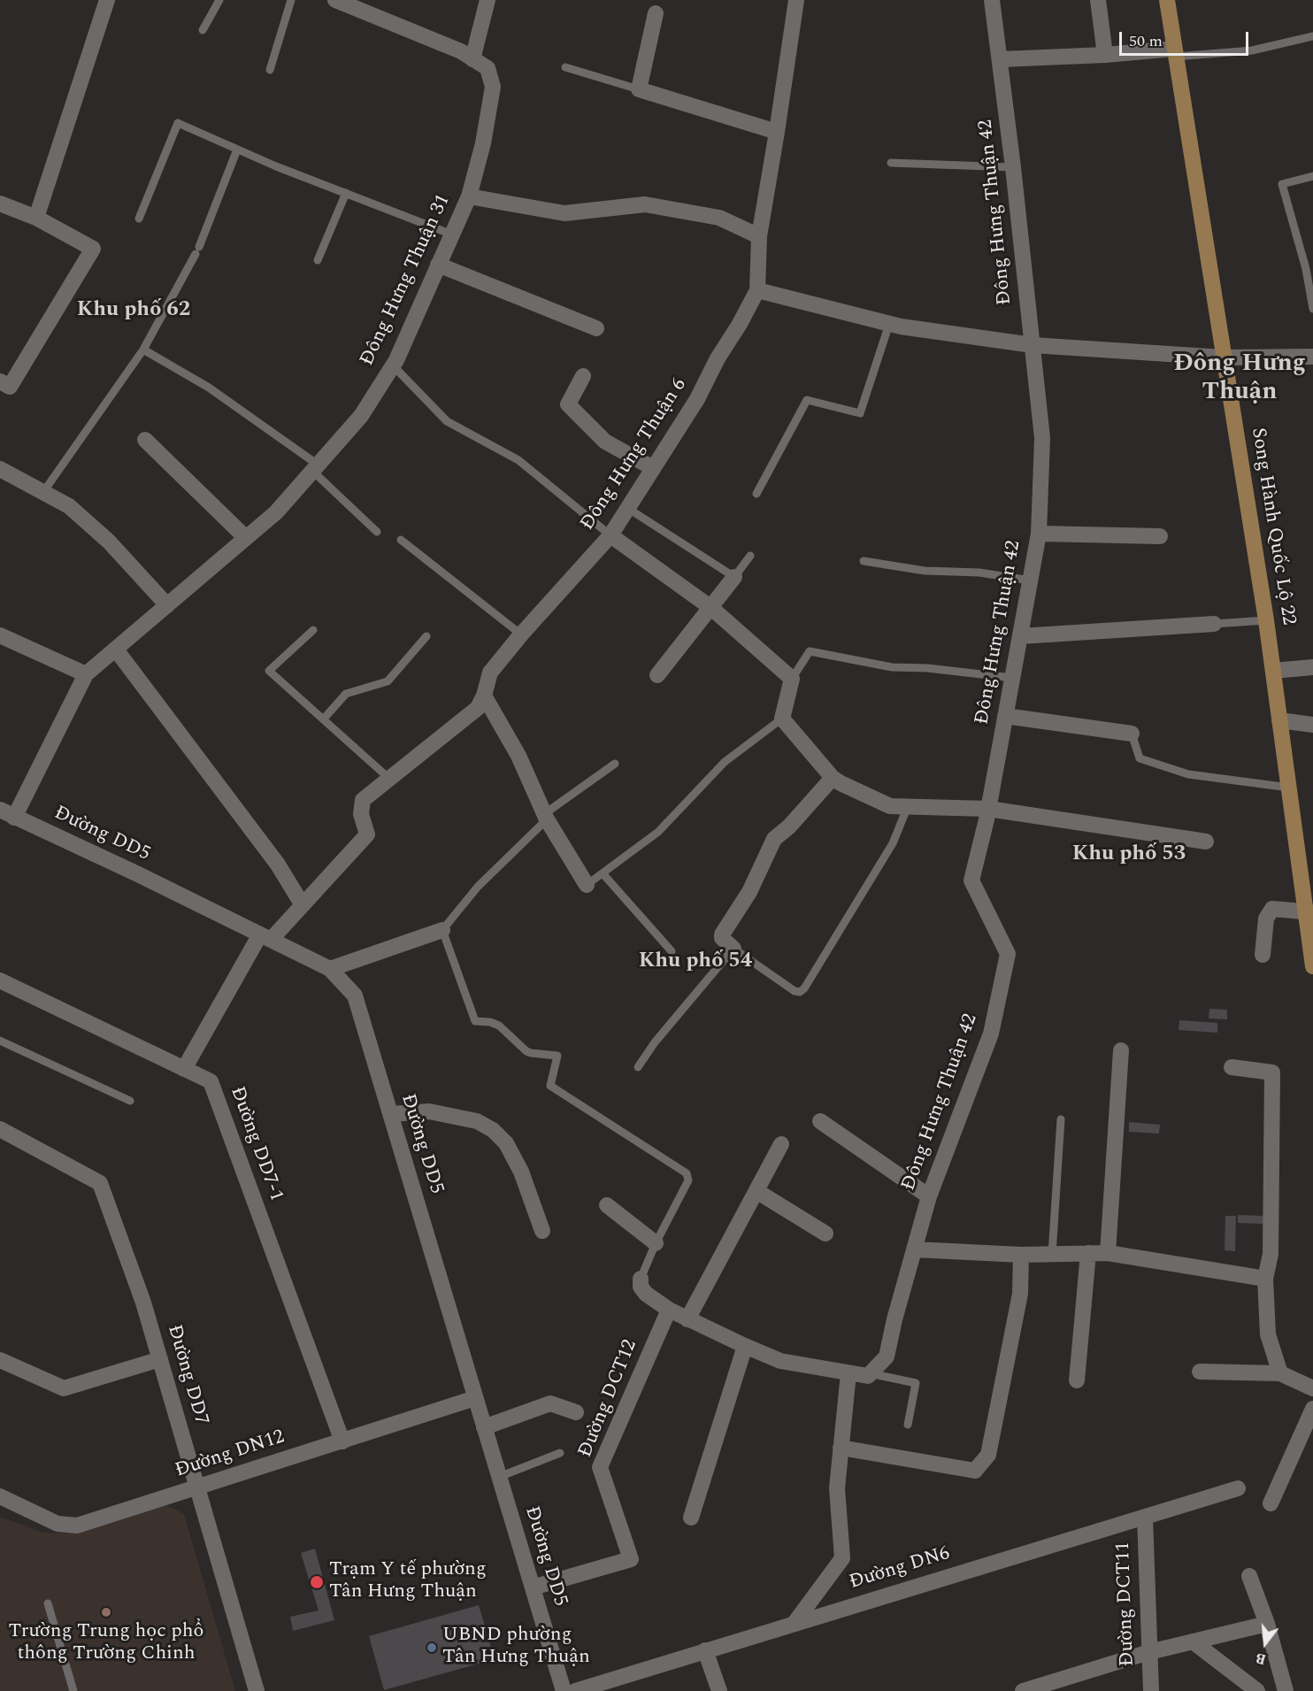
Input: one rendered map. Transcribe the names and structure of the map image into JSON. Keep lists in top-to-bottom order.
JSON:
{
  "streets": {
    "street": [
      "Đông Hưng Thuận 42",
      "Đông Hưng Thuận 31",
      "Đông Hưng Thuận 6",
      "Song Hành Quốc Lộ 22",
      "Đường DD5",
      "Đường DD7-1",
      "Đường DD7",
      "Đường DCT12",
      "Đường DN12",
      "Đường DN6",
      "Đường DCT11"
    ]
  },
  "crossings": [
    ["Đông Hưng Thuận 6", "Đường DD5"],
    ["Đông Hưng Thuận 6", "Đường DD7-1"],
    ["Đường DD5", "Đường DCT12"],
    ["Đường DD5", "Đường DN12"],
    ["Đường DD7-1", "Đường DN12"],
    ["Đường DD7", "Đường DN12"],
    ["Đường DN6", "Đường DCT11"]
  ],
  "districts": [
    "Khu phố 62",
    "Đông Hưng Thuận",
    "Khu phố 53",
    "Khu phố 54"
  ],
  "places": ["Trạm Y tế phường Tân Hưng Thuận", "Trường Trung học phổ thông Trường Chinh", "UBND phường Tân Hưng Thuận"],
  "scale_bar": "50 m",
  "north": "bottom"
}
